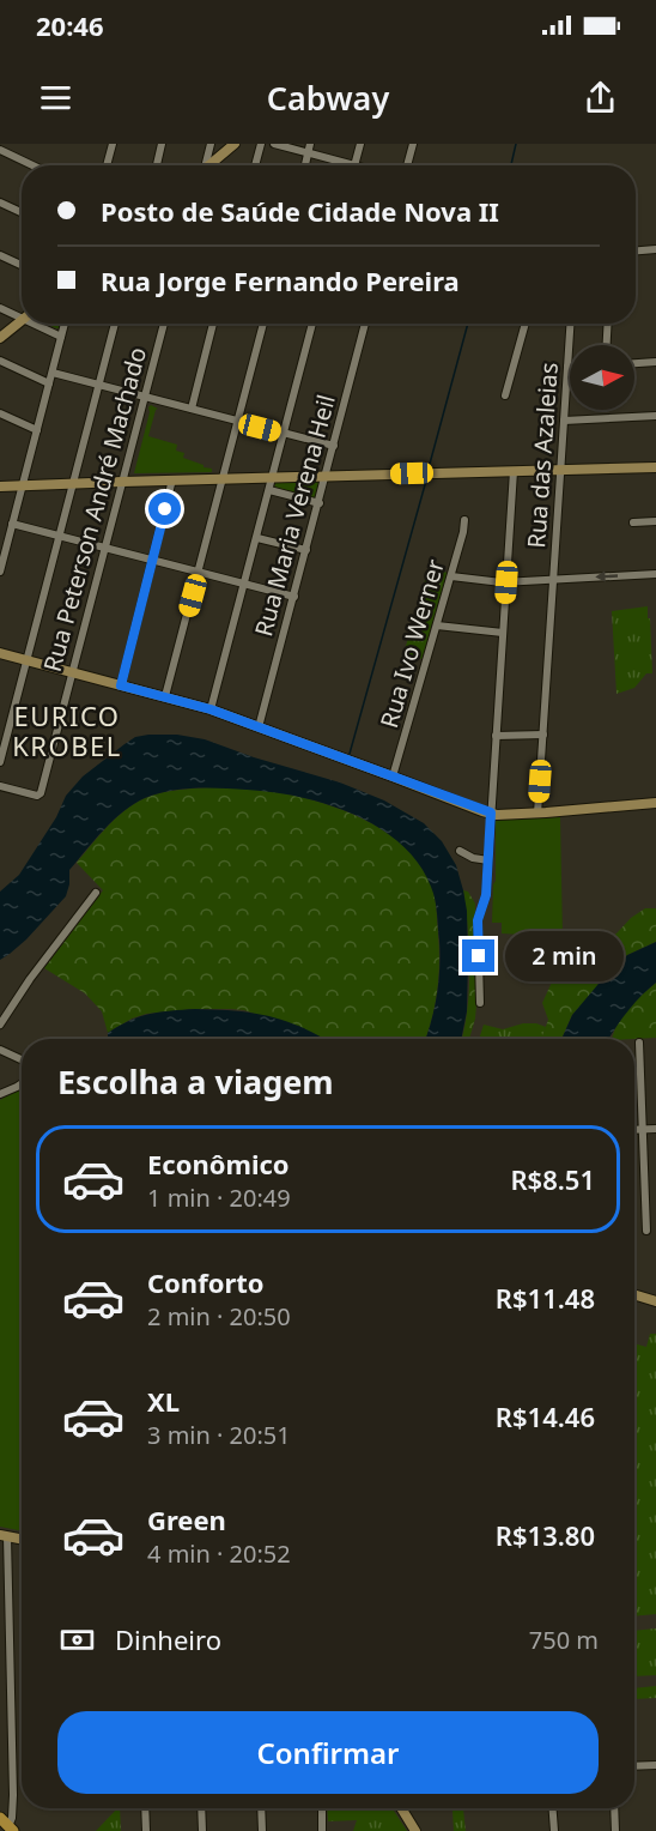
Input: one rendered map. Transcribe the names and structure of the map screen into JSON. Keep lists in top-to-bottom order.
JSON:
{
  "streets": {
    "street": [
      "Rua das Azaleias",
      "Rua Peterson André Machado",
      "Rua Maria Verena Heil",
      "Rua Ivo Werner"
    ]
  },
  "districts": ["EURICO KROBEL"],
  "north": "right",
  "page": {
    "status": "20:46",
    "header": "Cabway",
    "banner": ["Posto de Saúde Cidade Nova II", "Rua Jorge Fernando Pereira"],
    "bubble": "2 min",
    "heading": "Escolha a viagem",
    "list": [
      {
        "name": "Econômico",
        "note": "1 min · 20:49",
        "value": "R$8.51"
      },
      {
        "name": "Conforto",
        "note": "2 min · 20:50",
        "value": "R$11.48"
      },
      {
        "name": "XL",
        "note": "3 min · 20:51",
        "value": "R$14.46"
      },
      {
        "name": "Green",
        "note": "4 min · 20:52",
        "value": "R$13.80"
      }
    ],
    "pay": ["Dinheiro", "750 m"],
    "buttons": "Confirmar"
  }
}
